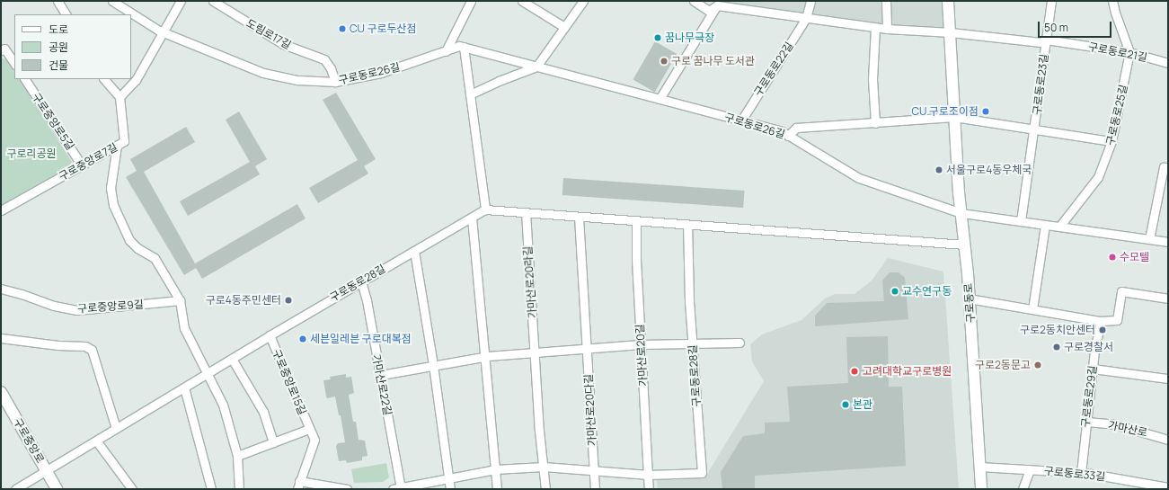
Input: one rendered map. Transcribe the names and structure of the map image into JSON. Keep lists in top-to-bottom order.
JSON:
{
  "streets": {
    "main road": ["구로동로", "구로중앙로"],
    "street": [
      "도림로17길",
      "구로동로21길",
      "구로동로22길",
      "구로동로26길",
      "구로동로23길",
      "구로동로25길",
      "구로중앙로5길",
      "구로중앙로7길",
      "가마산로20라길",
      "구로동로28길",
      "구로중앙로9길",
      "가마산로20길",
      "구로중앙로15길",
      "가마산로22길",
      "구로동로29길",
      "가마산로20다길",
      "가마산로",
      "구로동로33길"
    ]
  },
  "crossings": [
    ["도림로17길", "구로동로26길"],
    ["구로동로21길", "구로동로23길"],
    ["구로동로21길", "구로동로25길"],
    ["구로동로21길", "구로동로"],
    ["구로동로22길", "구로동로26길"],
    ["구로동로26길", "구로동로"],
    ["구로동로23길", "구로동로25길"],
    ["구로동로23길", "구로동로"],
    ["구로중앙로5길", "구로중앙로7길"],
    ["구로동로28길", "가마산로20길"],
    ["구로동로28길", "구로중앙로15길"],
    ["구로동로28길", "가마산로22길"],
    ["구로동로28길", "구로중앙로"],
    ["구로동로", "구로동로33길"],
    ["구로동로29길", "가마산로"],
    ["구로동로29길", "구로동로33길"]
  ],
  "parks": ["구로리공원"],
  "places": [
    "CU 구로두산점",
    "꿈나무극장",
    "구로 꿈나무 도서관",
    "CU 구로조이점",
    "서울구로4동우체국",
    "수모텔",
    "교수연구동",
    "구로4동주민센터",
    "구로2동치안센터",
    "세븐일레븐 구로대복점",
    "구로경찰서",
    "구로2동문고",
    "고려대학교구로병원",
    "본관"
  ],
  "legend": ["도로", "공원", "건물"],
  "scale_bar": "50 m"
}
